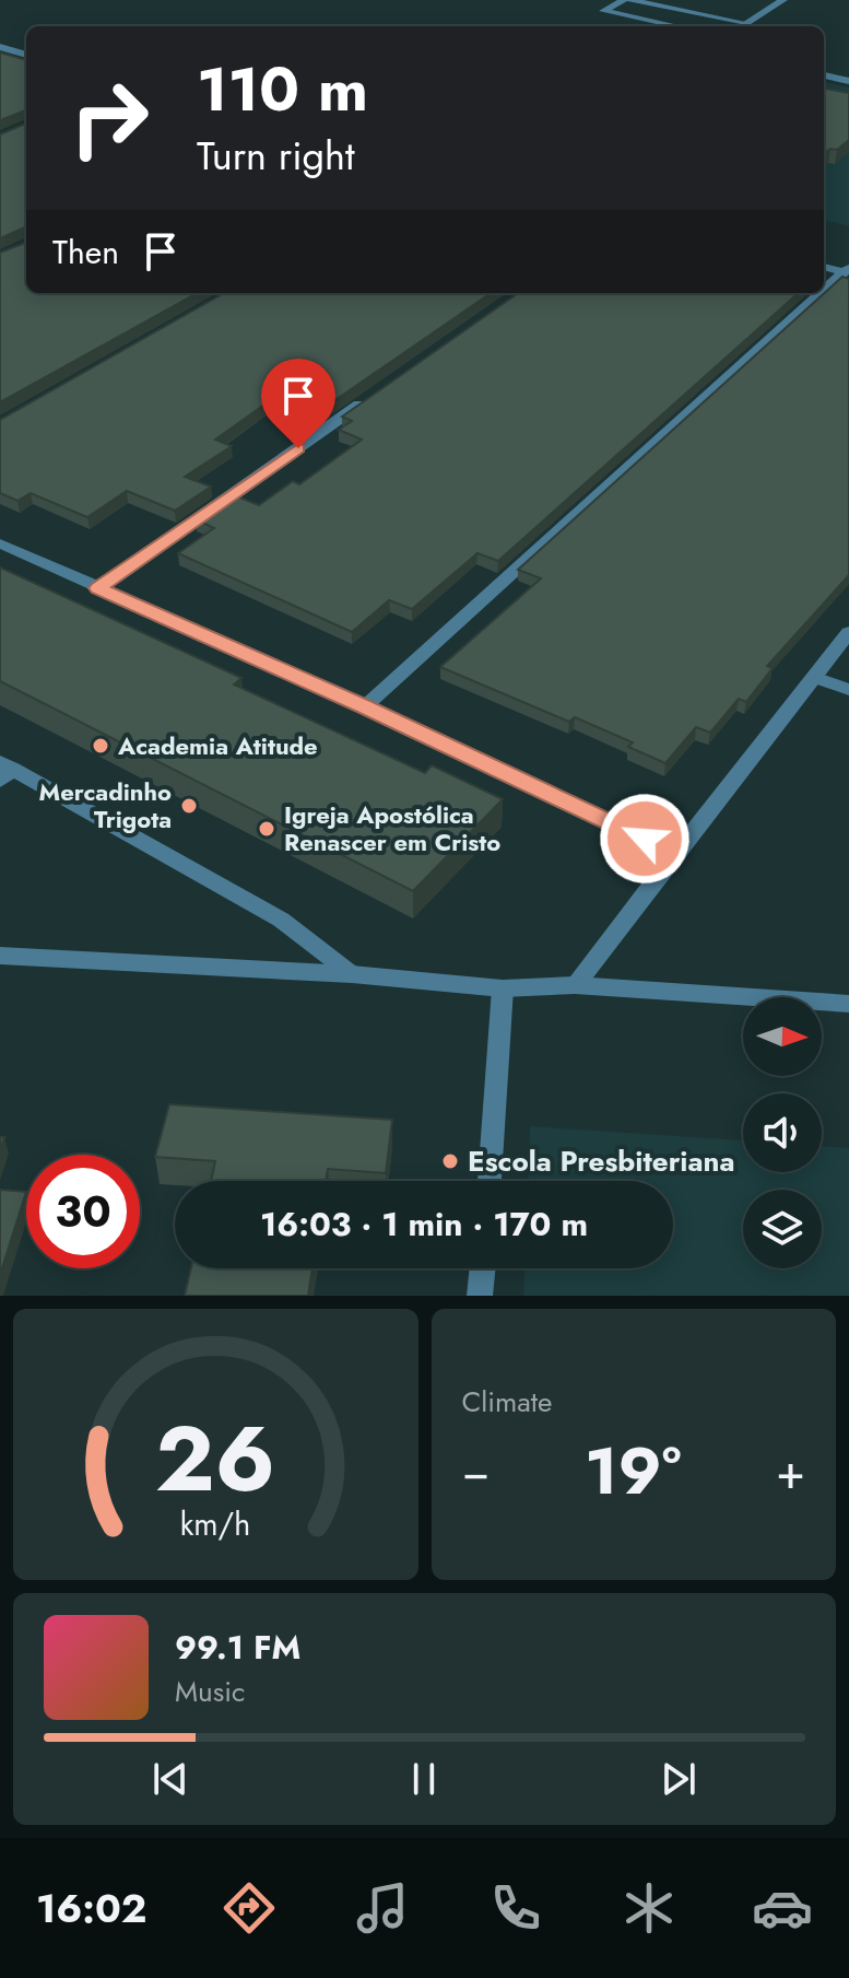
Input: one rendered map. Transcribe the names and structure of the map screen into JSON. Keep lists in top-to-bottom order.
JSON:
{
  "places": [
    "Academia Atitude",
    "Mercadinho Trigota",
    "Igreja Apostólica Renascer em Cristo",
    "Escola Presbiteriana"
  ],
  "north": "right",
  "page": {
    "turn": ["110 m", "Turn right"],
    "then": "Then",
    "limit": "30",
    "trip": "16:03 · 1 min · 170 m",
    "tile": "Climate",
    "heat": ["−", "19°", "+"],
    "song": ["99.1 FM", "Music"],
    "tabs": "16:02",
    "gauge": ["26", "km/h"]
  }
}
